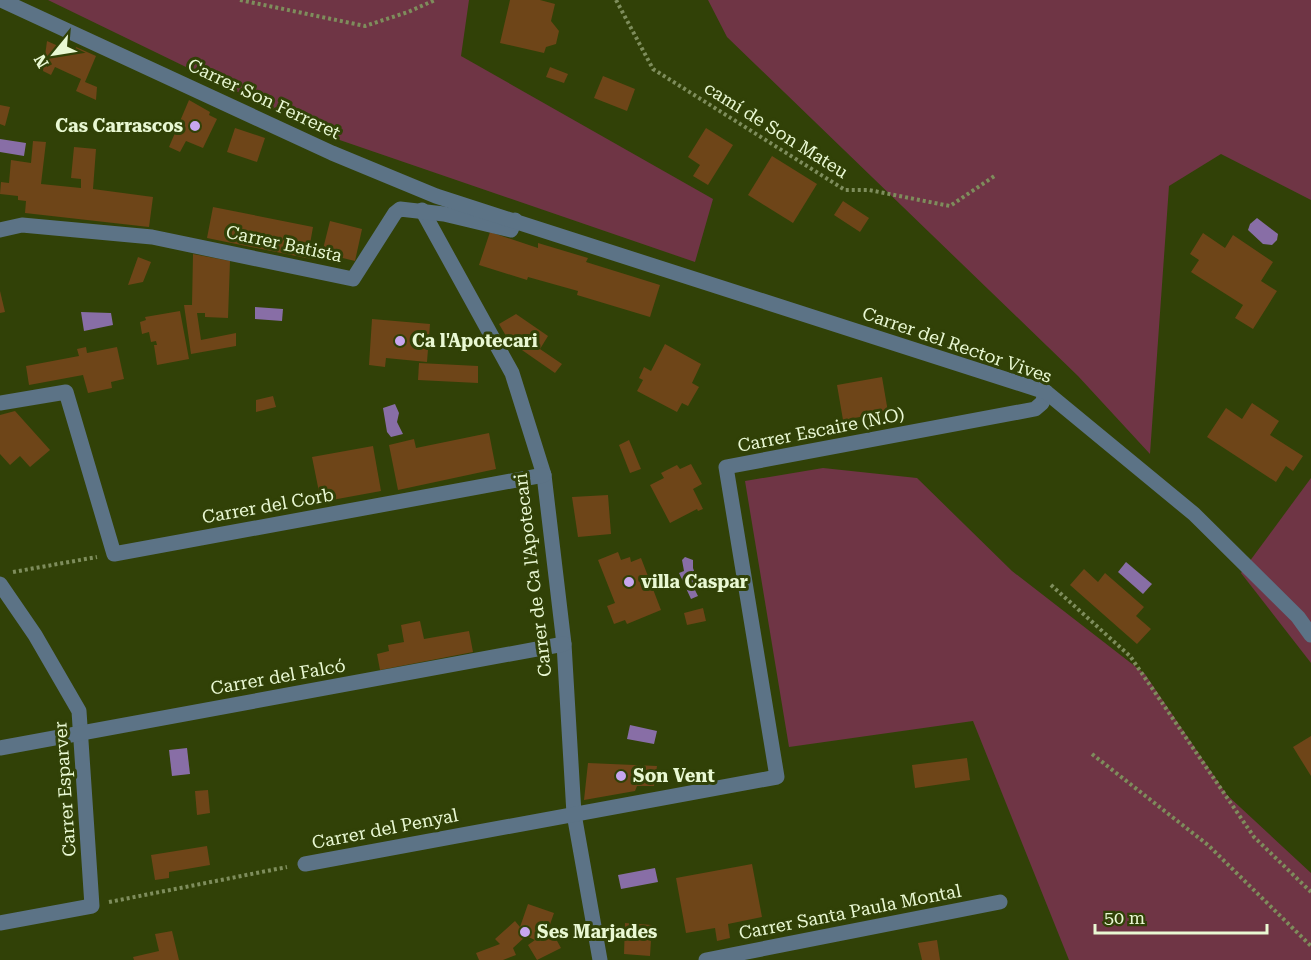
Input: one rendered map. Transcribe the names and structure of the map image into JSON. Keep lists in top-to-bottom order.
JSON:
{
  "streets": {
    "street": [
      "Carrer Son Ferreret",
      "Carrer Batista",
      "Carrer del Rector Vives",
      "Carrer Escaire (N.O)",
      "Carrer del Corb",
      "Carrer de Ca l'Apotecari",
      "Carrer del Falcó",
      "Carrer Esparver",
      "Carrer del Penyal",
      "Carrer Santa Paula Montal"
    ],
    "path": ["camí de Son Mateu"]
  },
  "crossings": [
    ["Carrer Son Ferreret", "Carrer Batista"],
    ["Carrer Son Ferreret", "Carrer del Rector Vives"],
    ["Carrer Batista", "Carrer del Rector Vives"],
    ["Carrer Batista", "Carrer de Ca l'Apotecari"],
    ["Carrer del Rector Vives", "Carrer Escaire (N.O)"],
    ["Carrer Escaire (N.O)", "Carrer del Penyal"],
    ["Carrer del Corb", "Carrer de Ca l'Apotecari"],
    ["Carrer de Ca l'Apotecari", "Carrer del Falcó"],
    ["Carrer de Ca l'Apotecari", "Carrer del Penyal"],
    ["Carrer del Falcó", "Carrer Esparver"],
    ["Carrer Esparver", "Carrer del Penyal"]
  ],
  "places": [
    "Cas Carrascos",
    "Ca l'Apotecari",
    "villa Caspar",
    "Son Vent",
    "Ses Marjades"
  ],
  "scale_bar": "50 m",
  "north": "bottom left"
}
